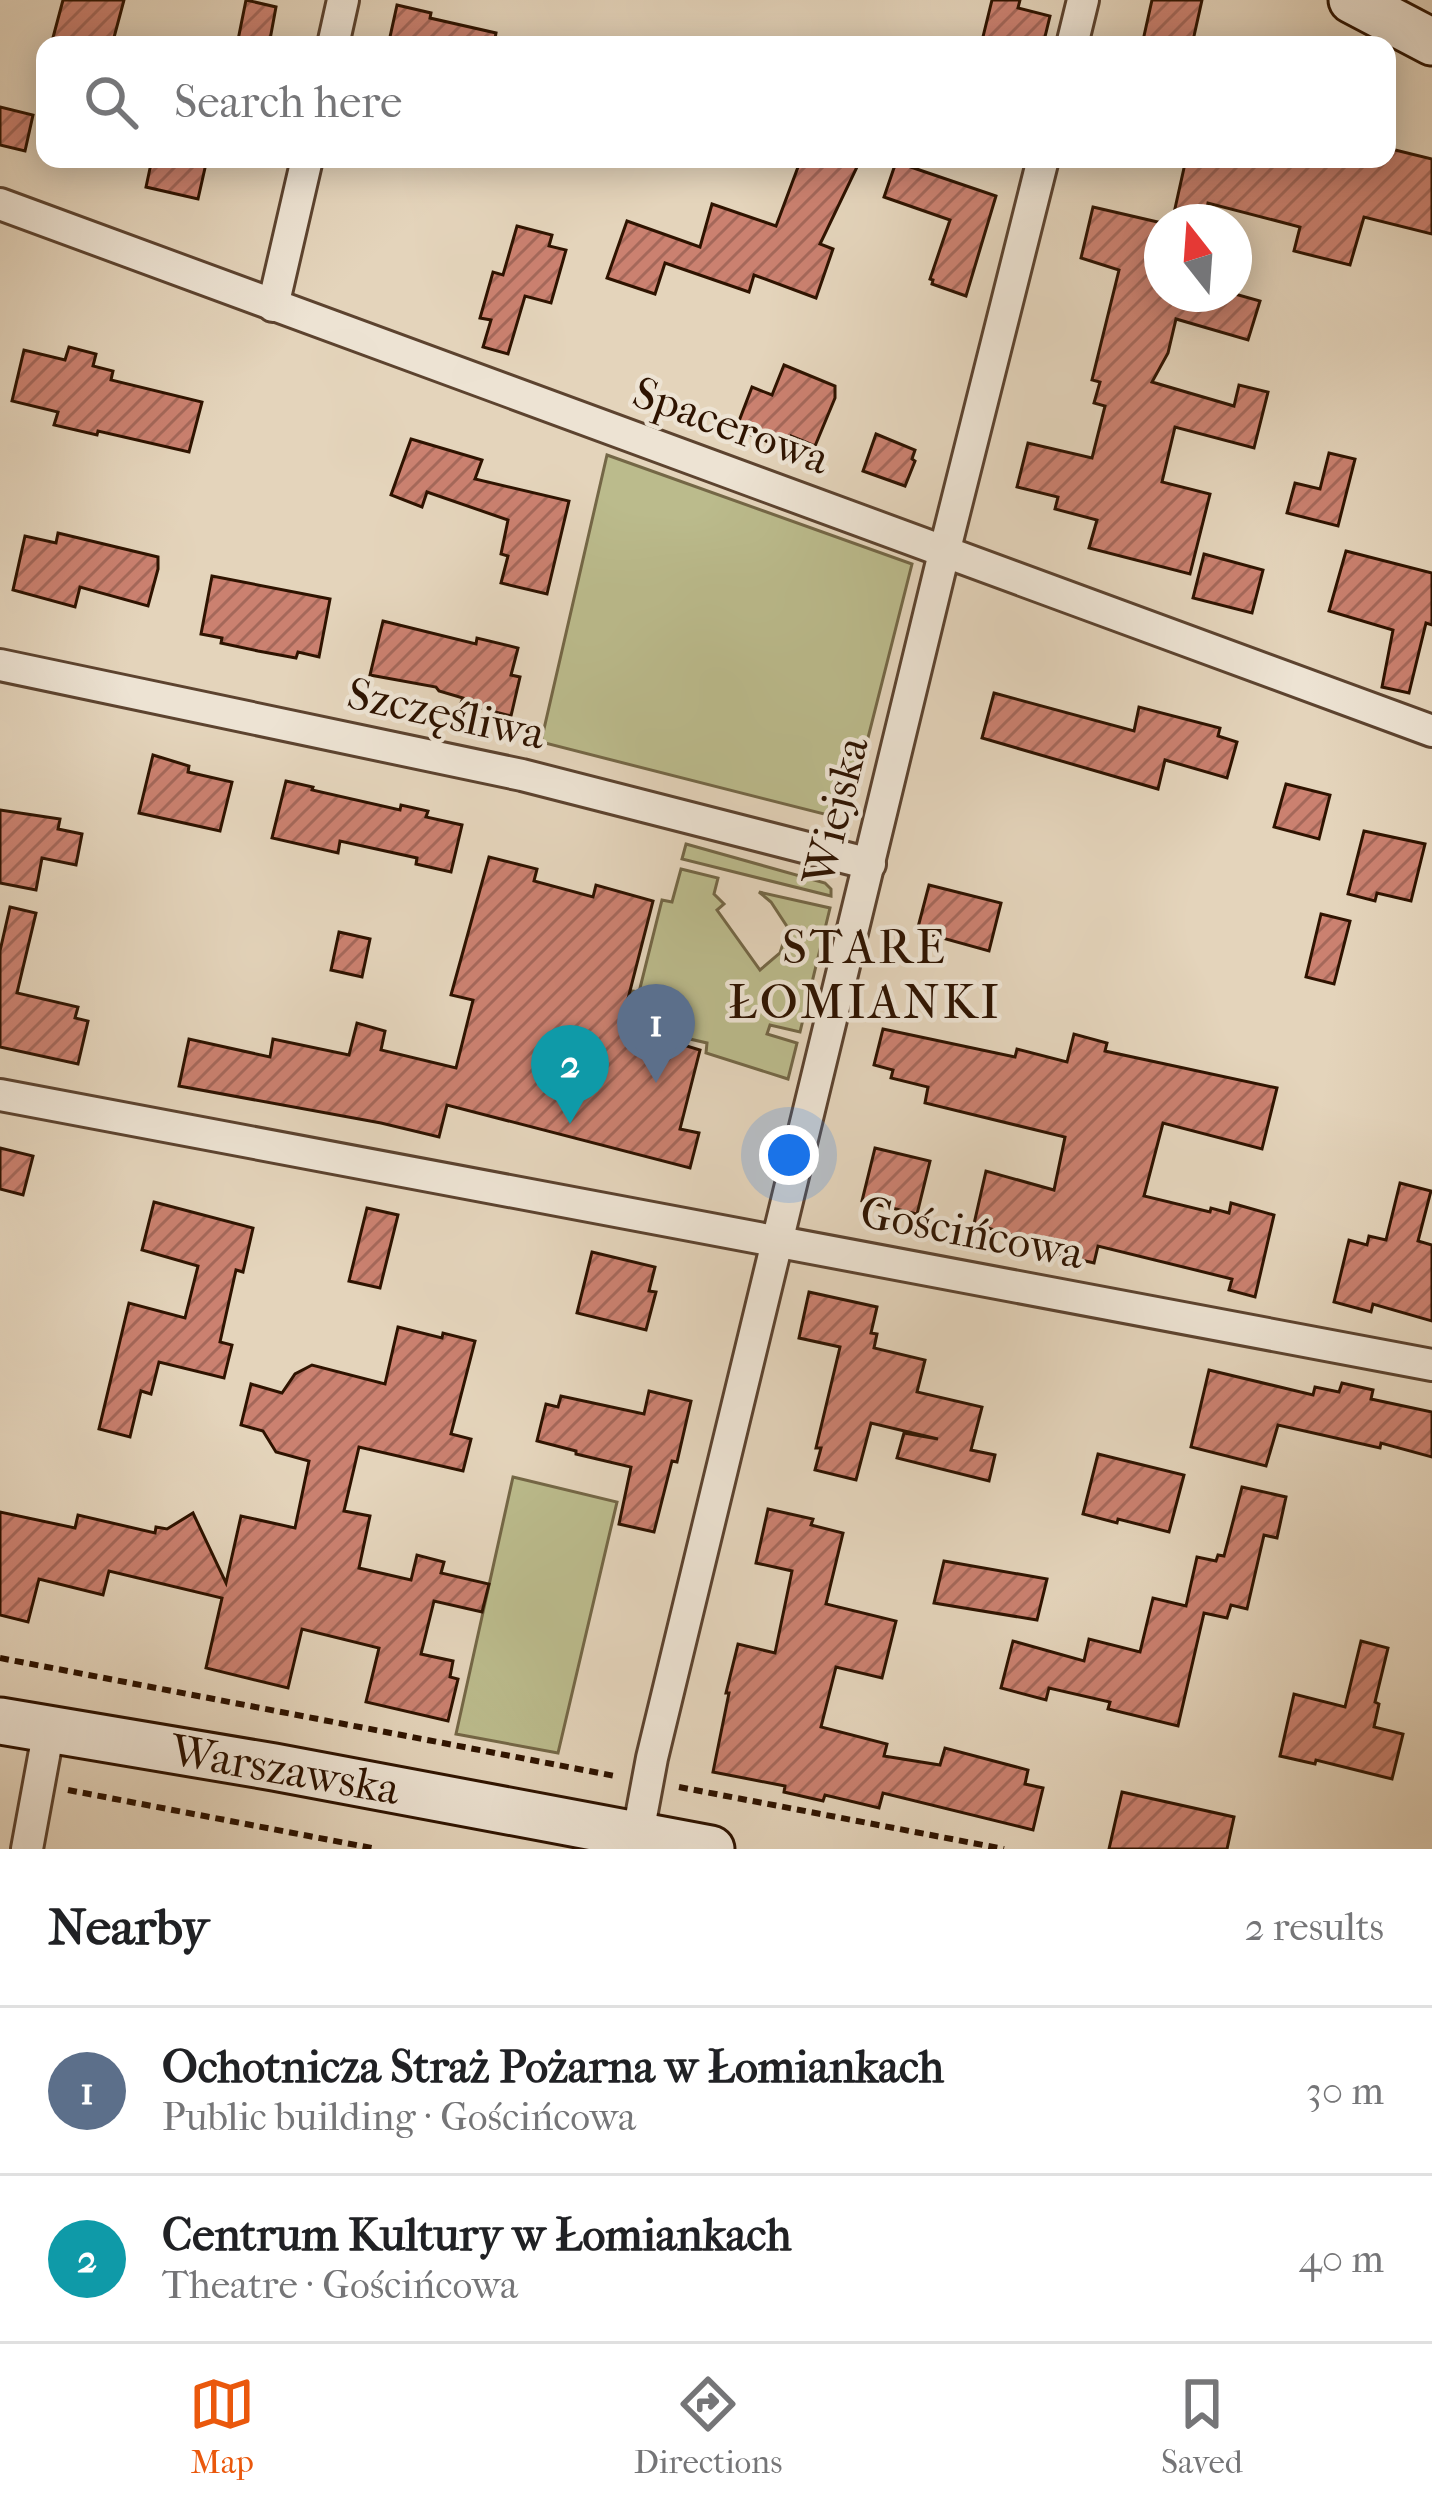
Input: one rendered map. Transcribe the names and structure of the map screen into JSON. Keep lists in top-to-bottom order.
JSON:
{
  "streets": {
    "street": [
      "Spacerowa",
      "Szczęśliwa",
      "Wiejska",
      "Gościńcowa",
      "Warszawska"
    ]
  },
  "crossings": [
    ["Spacerowa", "Wiejska"],
    ["Szczęśliwa", "Wiejska"],
    ["Wiejska", "Gościńcowa"],
    ["Wiejska", "Warszawska"]
  ],
  "districts": ["STARE ŁOMIANKI"],
  "north": "top",
  "page": {
    "search": "Search here",
    "pins": ["1", "2"],
    "heading": ["Nearby", "2 results"],
    "list": [
      {
        "mark": "1",
        "name": "Ochotnicza Straż Pożarna w Łomiankach",
        "note": "Public building · Gościńcowa",
        "value": "30 m"
      },
      {
        "mark": "2",
        "name": "Centrum Kultury w Łomiankach",
        "note": "Theatre · Gościńcowa",
        "value": "40 m"
      }
    ],
    "nav": ["Map", "Directions", "Saved"]
  }
}
